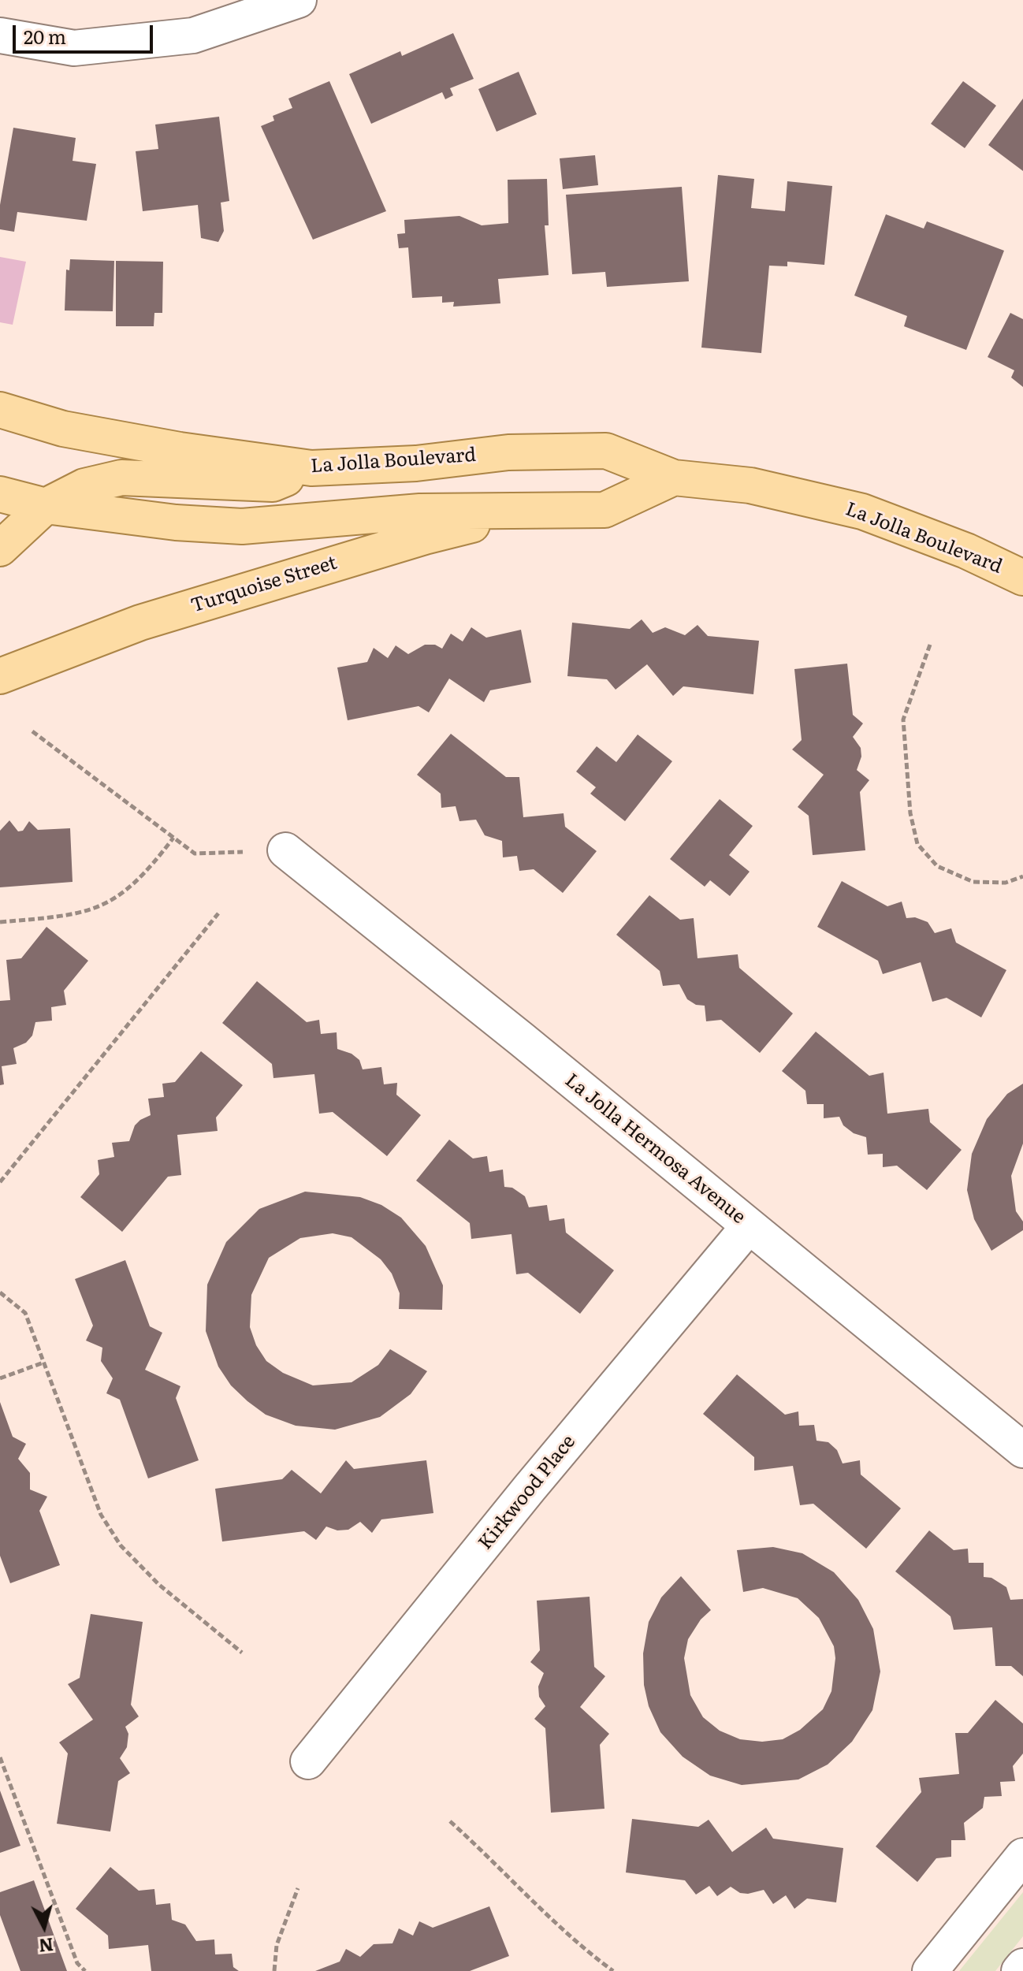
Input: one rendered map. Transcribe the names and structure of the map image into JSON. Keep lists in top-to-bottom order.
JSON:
{
  "streets": {
    "main road": ["La Jolla Boulevard", "Turquoise Street"],
    "street": ["La Jolla Hermosa Avenue", "Kirkwood Place"]
  },
  "crossings": [
    ["La Jolla Hermosa Avenue", "Kirkwood Place"]
  ],
  "scale_bar": "20 m",
  "north": "bottom"
}
